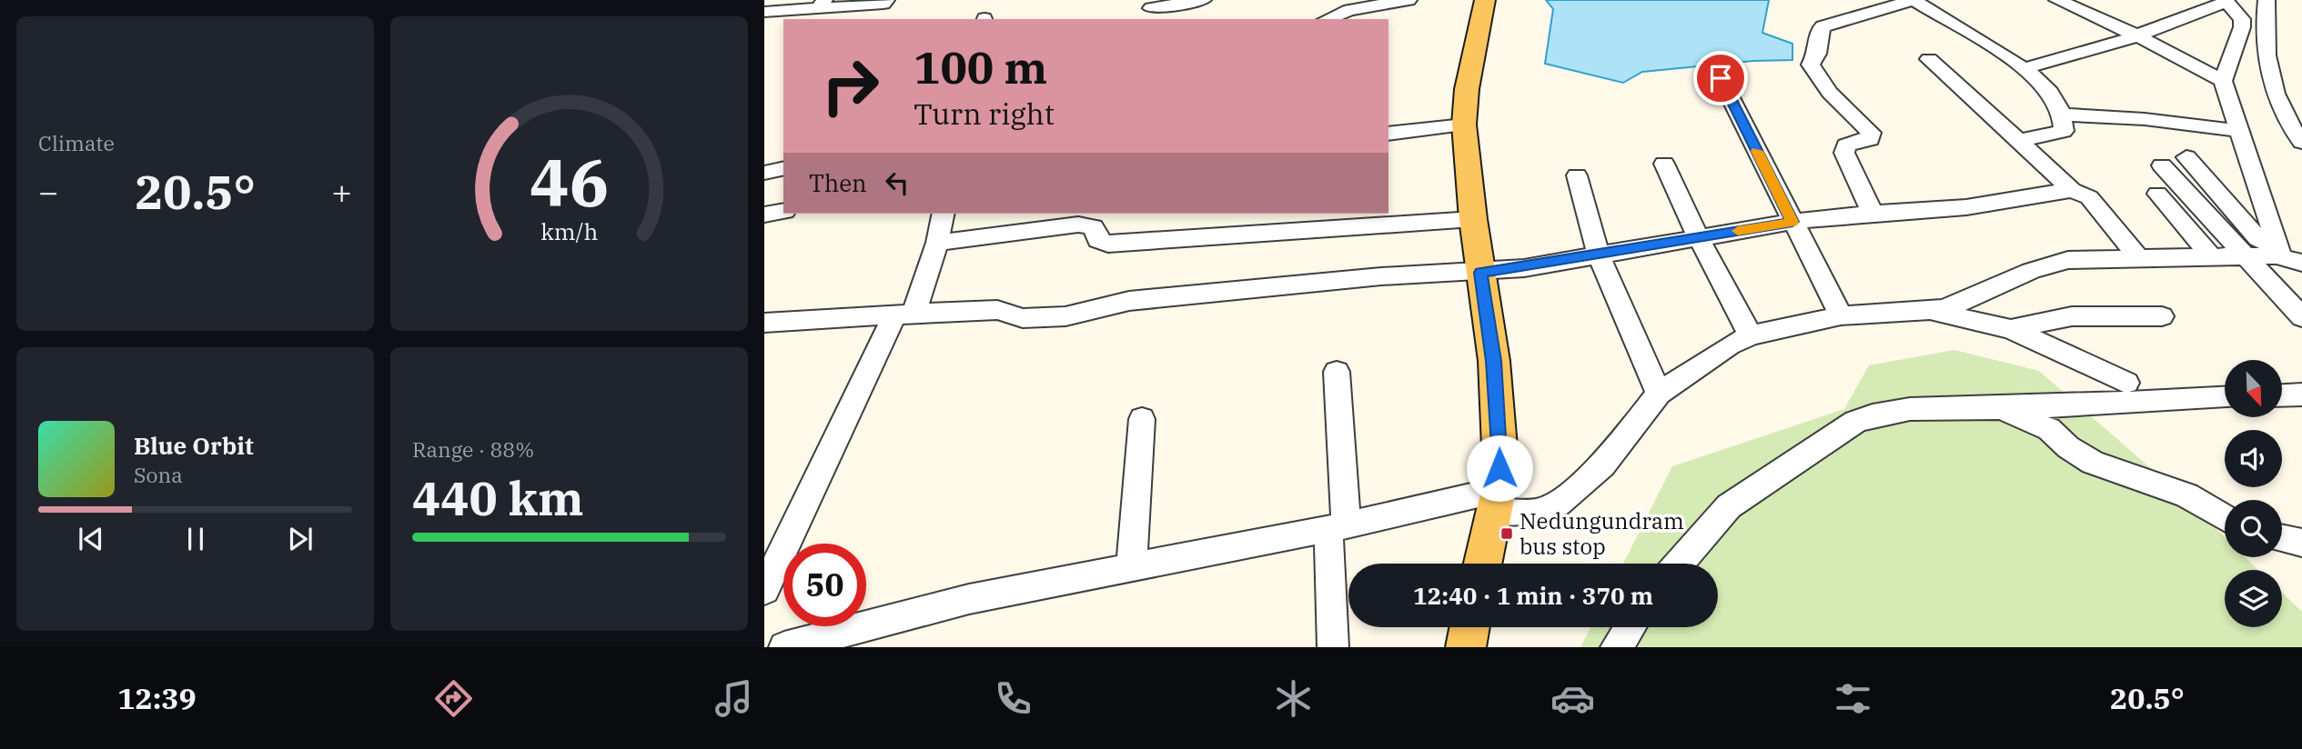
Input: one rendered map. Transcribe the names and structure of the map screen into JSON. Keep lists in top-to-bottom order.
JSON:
{
  "places": {
    "transit": ["Nedungundram bus stop"]
  },
  "north": "bottom right",
  "page": {
    "tile": [
      "Climate",
      ["Range · 88%", "440 km"]
    ],
    "turn": ["100 m", "Turn right"],
    "then": "Then",
    "heat": ["−", "20.5°", "+"],
    "song": ["Blue Orbit", "Sona"],
    "limit": "50",
    "trip": "12:40 · 1 min · 370 m",
    "tabs": ["12:39", "20.5°"],
    "gauge": ["46", "km/h"]
  }
}
